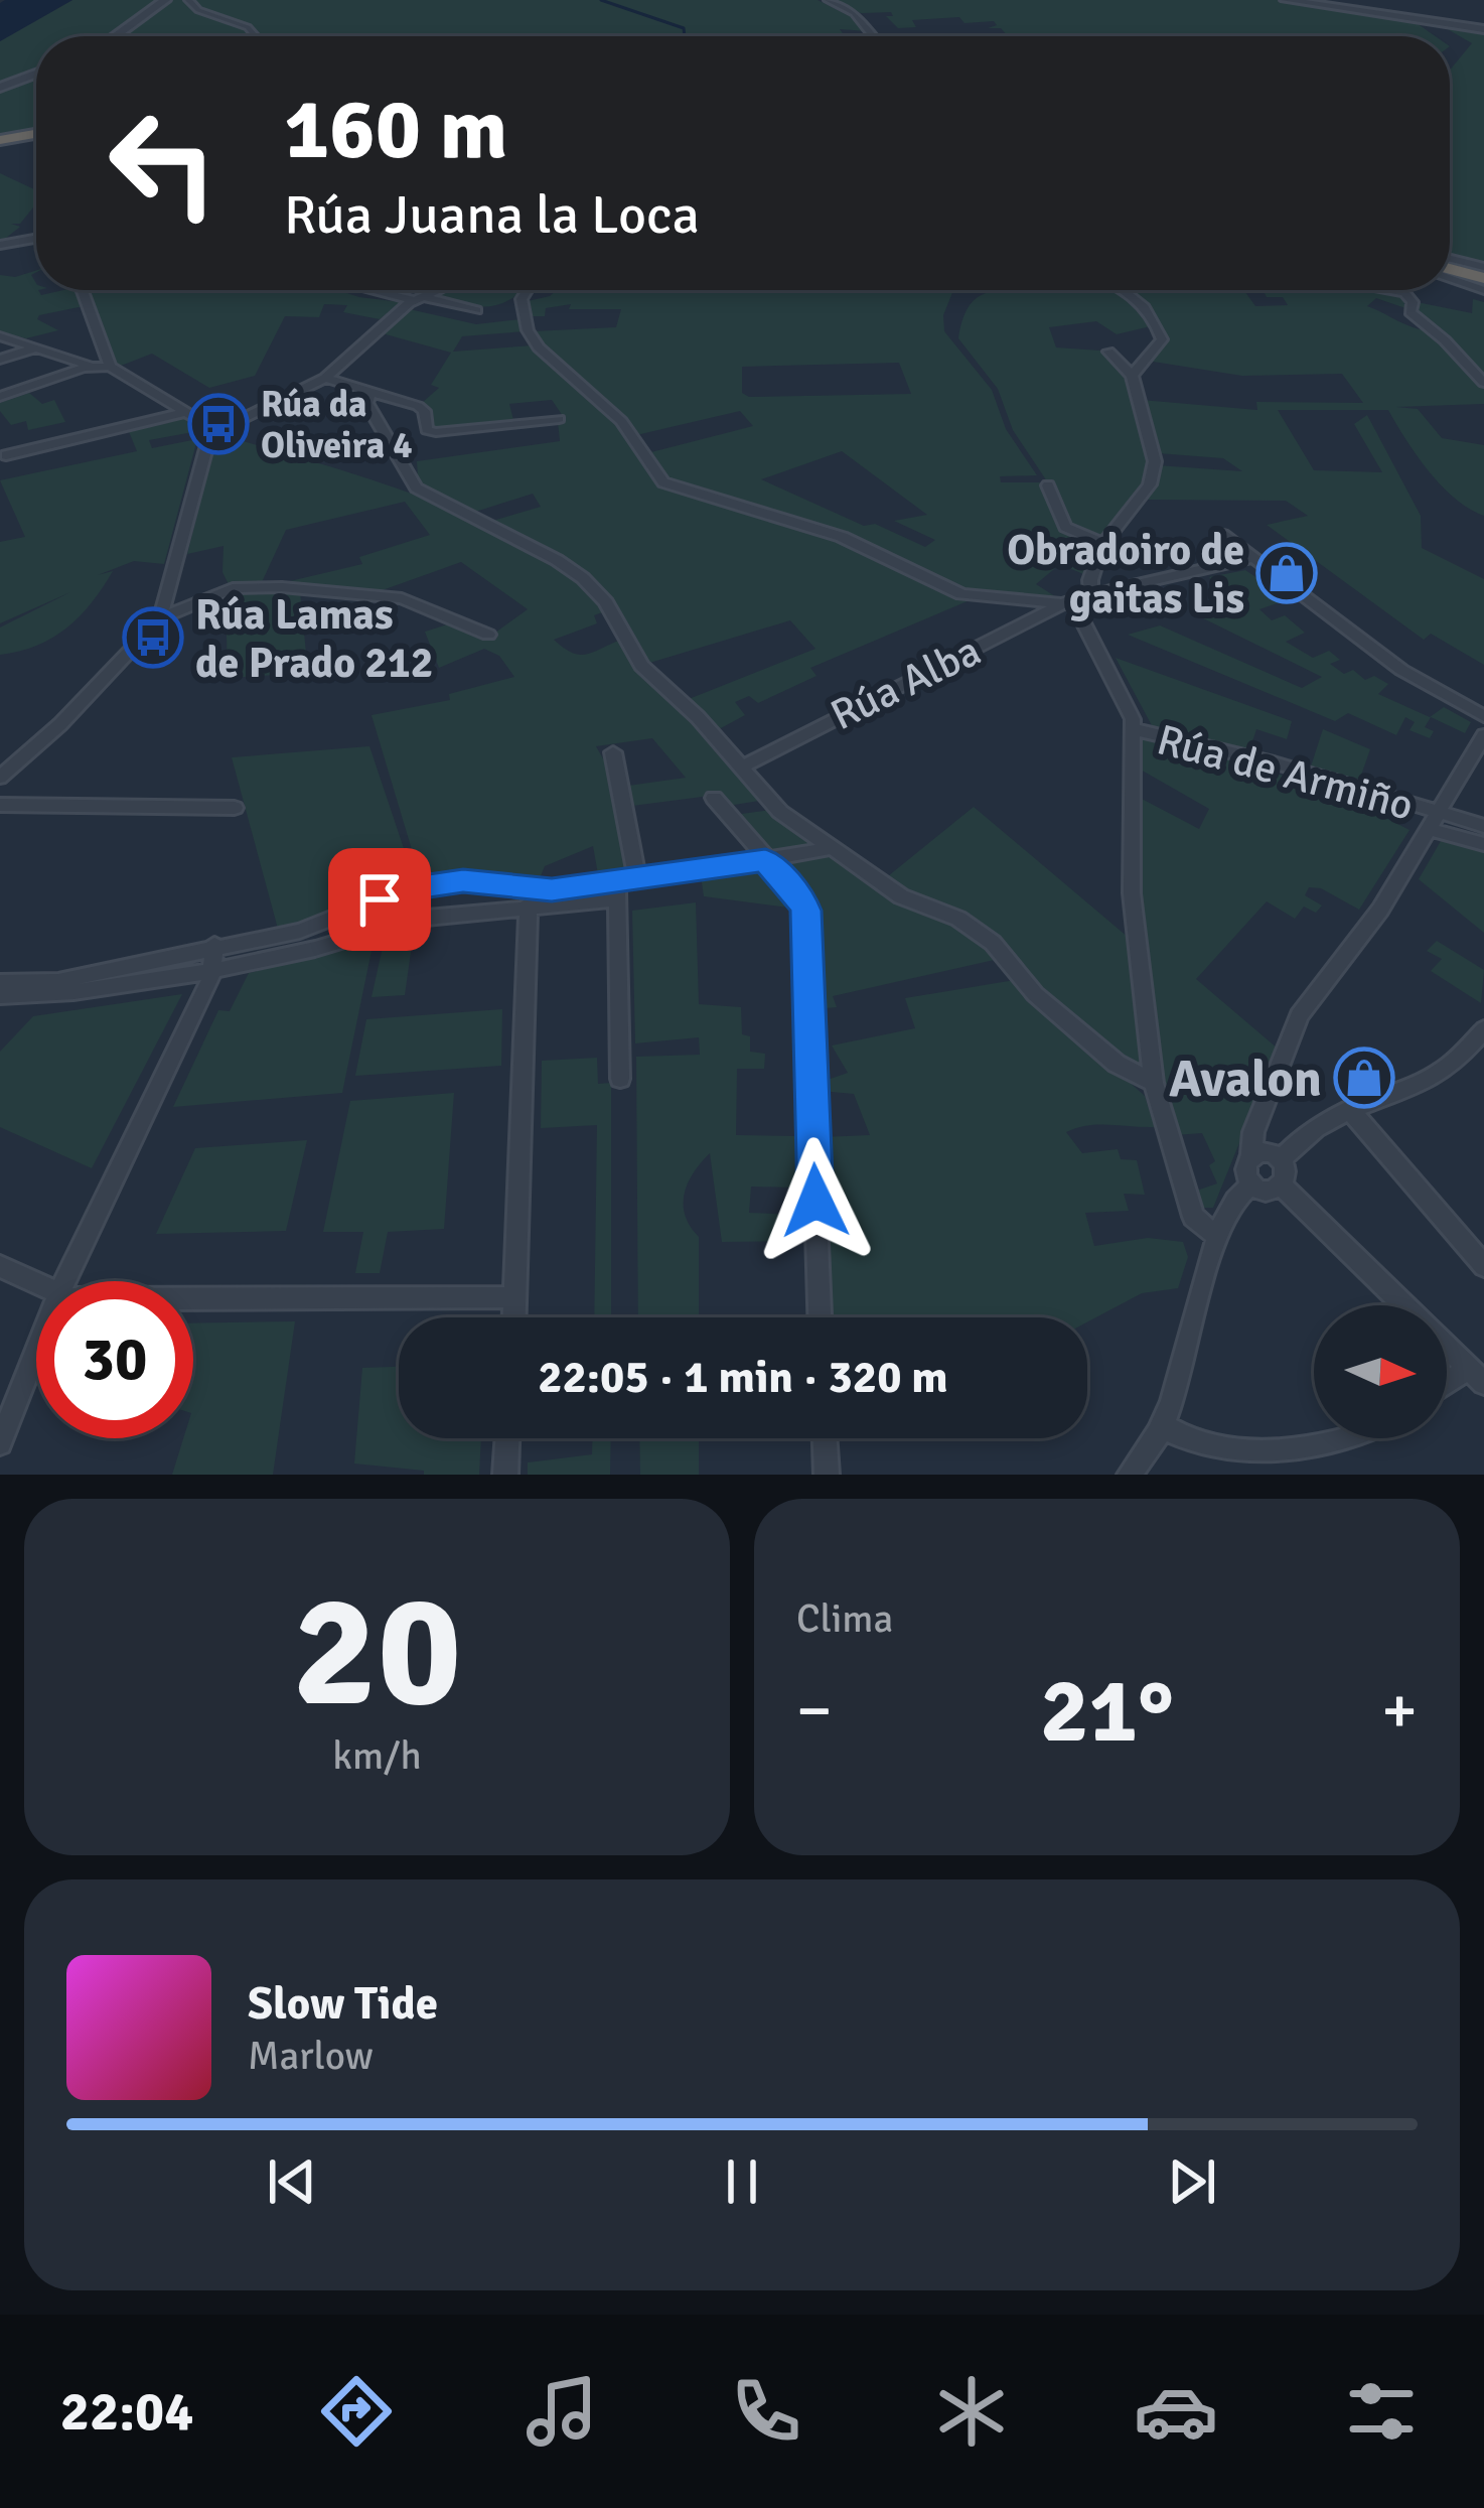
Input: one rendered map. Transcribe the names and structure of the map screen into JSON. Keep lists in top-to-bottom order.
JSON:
{
  "streets": {
    "street": ["Rúa Alba", "Rúa de Armiño"]
  },
  "places": {
    "bus stop": ["Rúa da Oliveira 4", "Rúa Lamas de Prado 212"],
    "shop": ["Obradoiro de gaitas Lis", "Avalon"]
  },
  "north": "right",
  "page": {
    "turn": ["160 m", "Rúa Juana la Loca"],
    "limit": "30",
    "trip": "22:05 · 1 min · 320 m",
    "tile": [
      ["20", "km/h"],
      "Clima"
    ],
    "heat": ["−", "21°", "+"],
    "song": ["Slow Tide", "Marlow"],
    "tabs": "22:04"
  }
}
